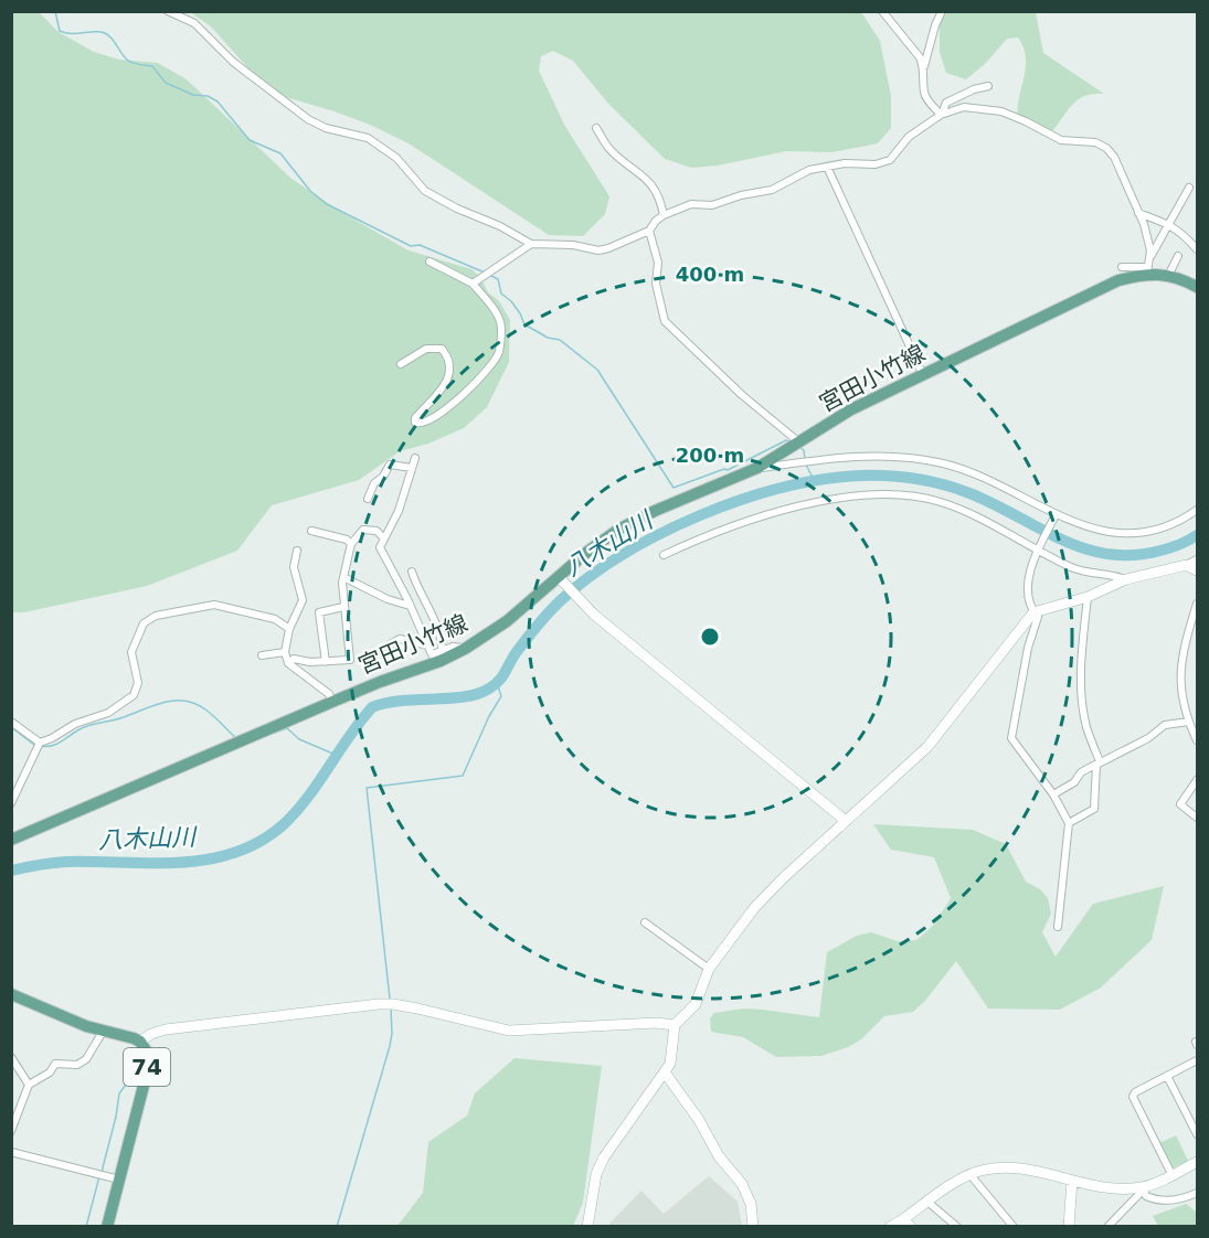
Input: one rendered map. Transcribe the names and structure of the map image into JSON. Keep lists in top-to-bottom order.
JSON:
{
  "streets": {
    "main road": ["宮田小竹線", "74"]
  },
  "water": ["八木山川"],
  "rings": ["400 m", "200 m"]
}
